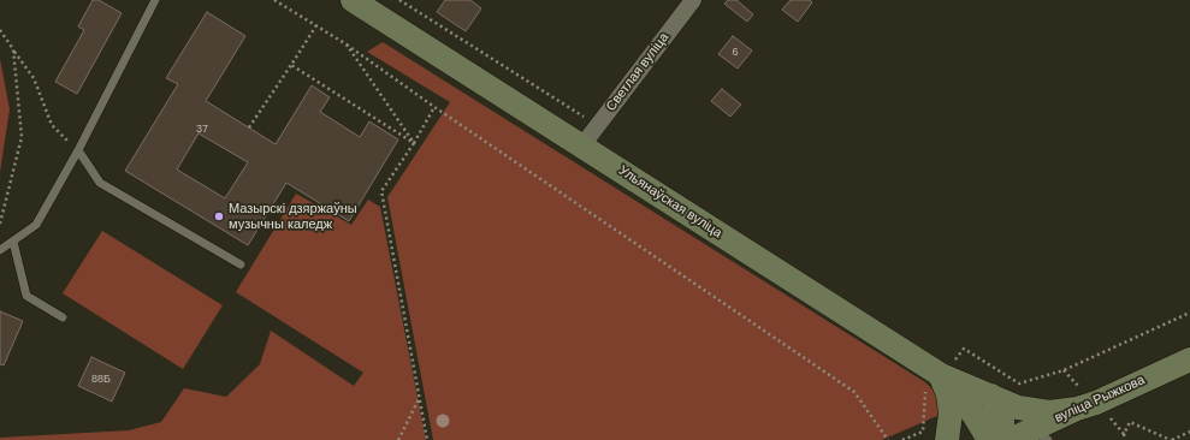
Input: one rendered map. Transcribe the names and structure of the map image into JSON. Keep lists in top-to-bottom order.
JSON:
{
  "streets": {
    "main road": ["Ульянаўская вуліца", "вуліца Рыжкова"],
    "street": ["Светлая вуліца"]
  },
  "crossings": [
    ["Светлая вуліца", "Ульянаўская вуліца"],
    ["Ульянаўская вуліца", "вуліца Рыжкова"]
  ],
  "places": ["Мазырскі дзяржаўны музычны каледж"],
  "house_numbers": ["6", "37", "88Б"]
}
